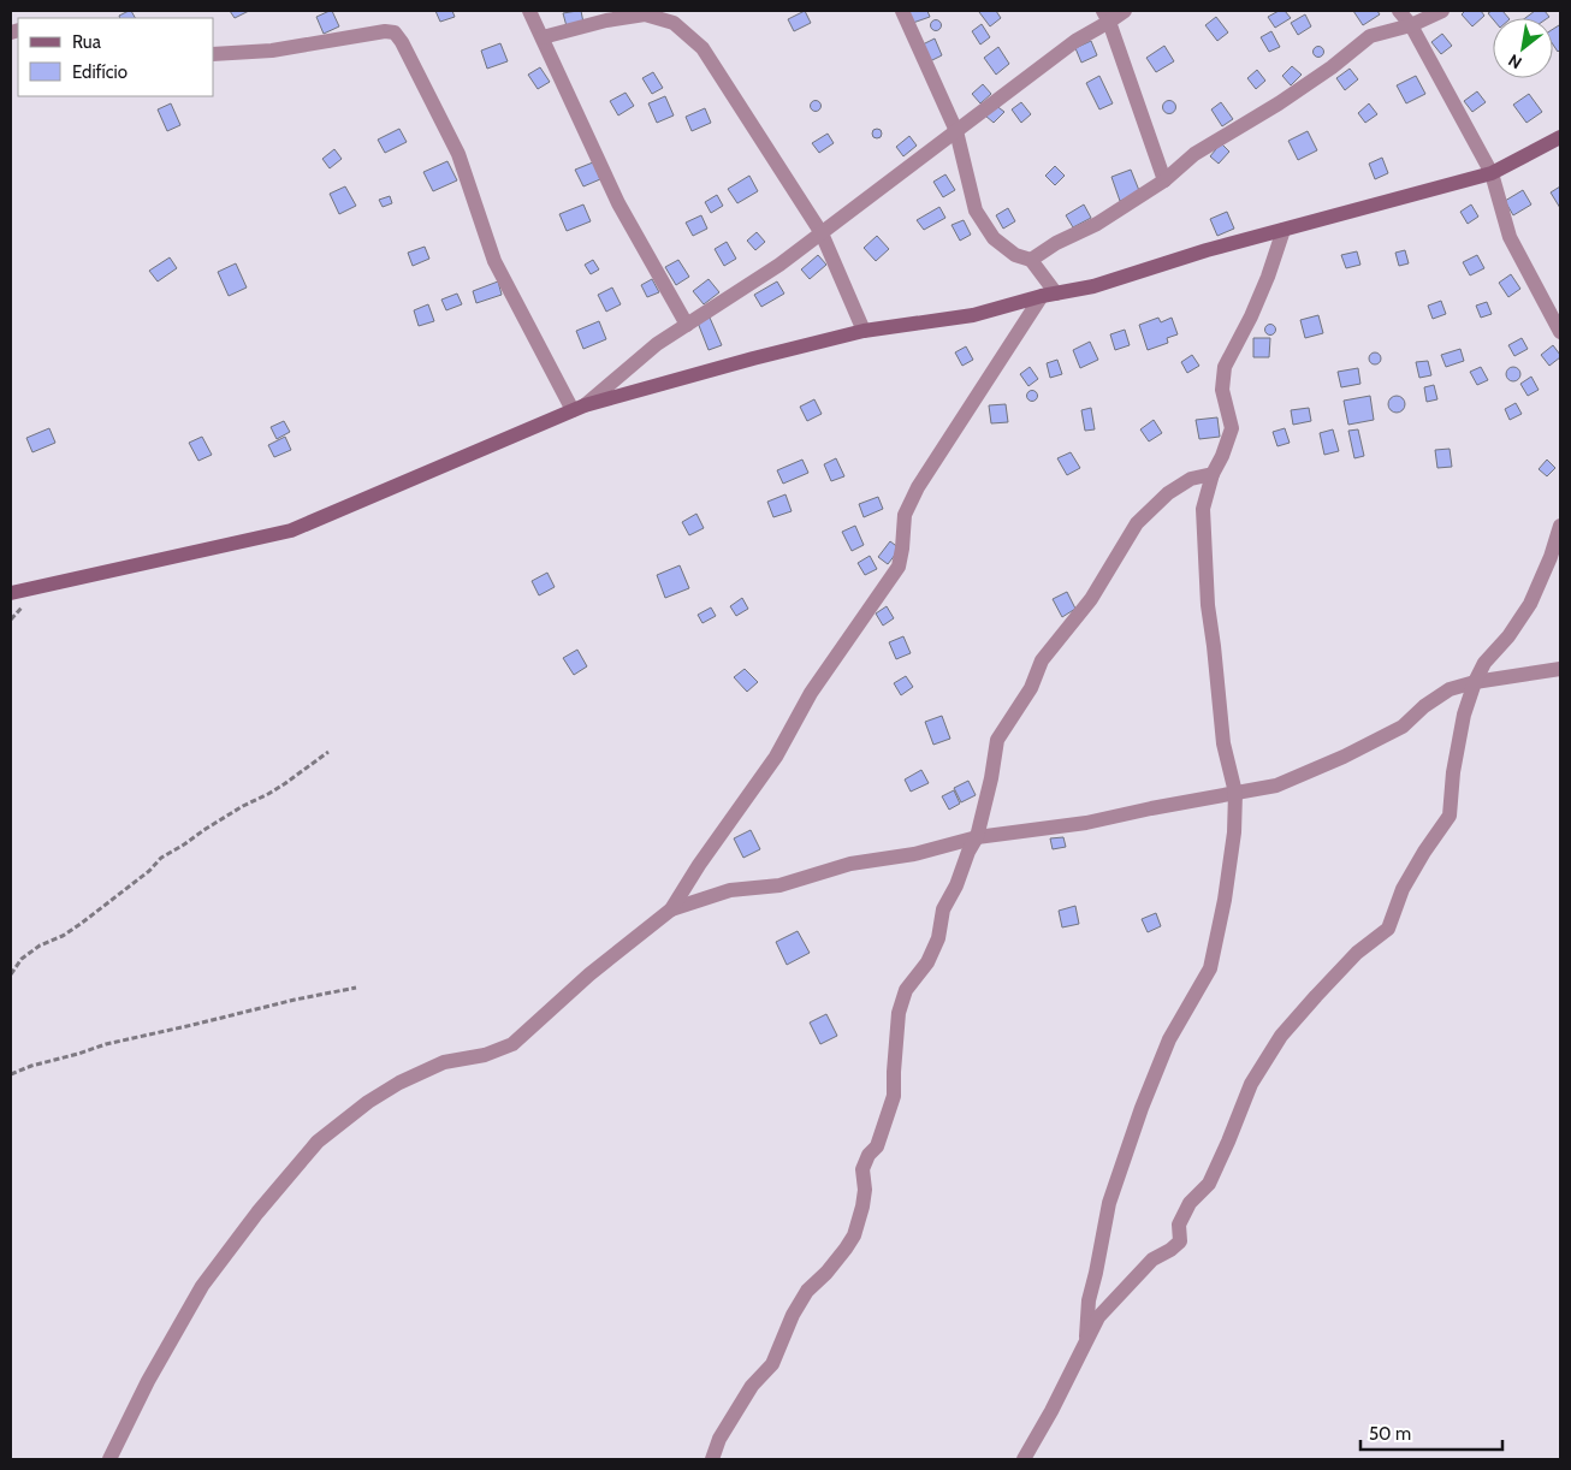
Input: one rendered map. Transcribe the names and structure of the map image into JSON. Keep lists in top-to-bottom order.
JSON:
{
  "legend": ["Rua", "Edifício"],
  "scale_bar": "50 m",
  "north": "bottom left"
}
